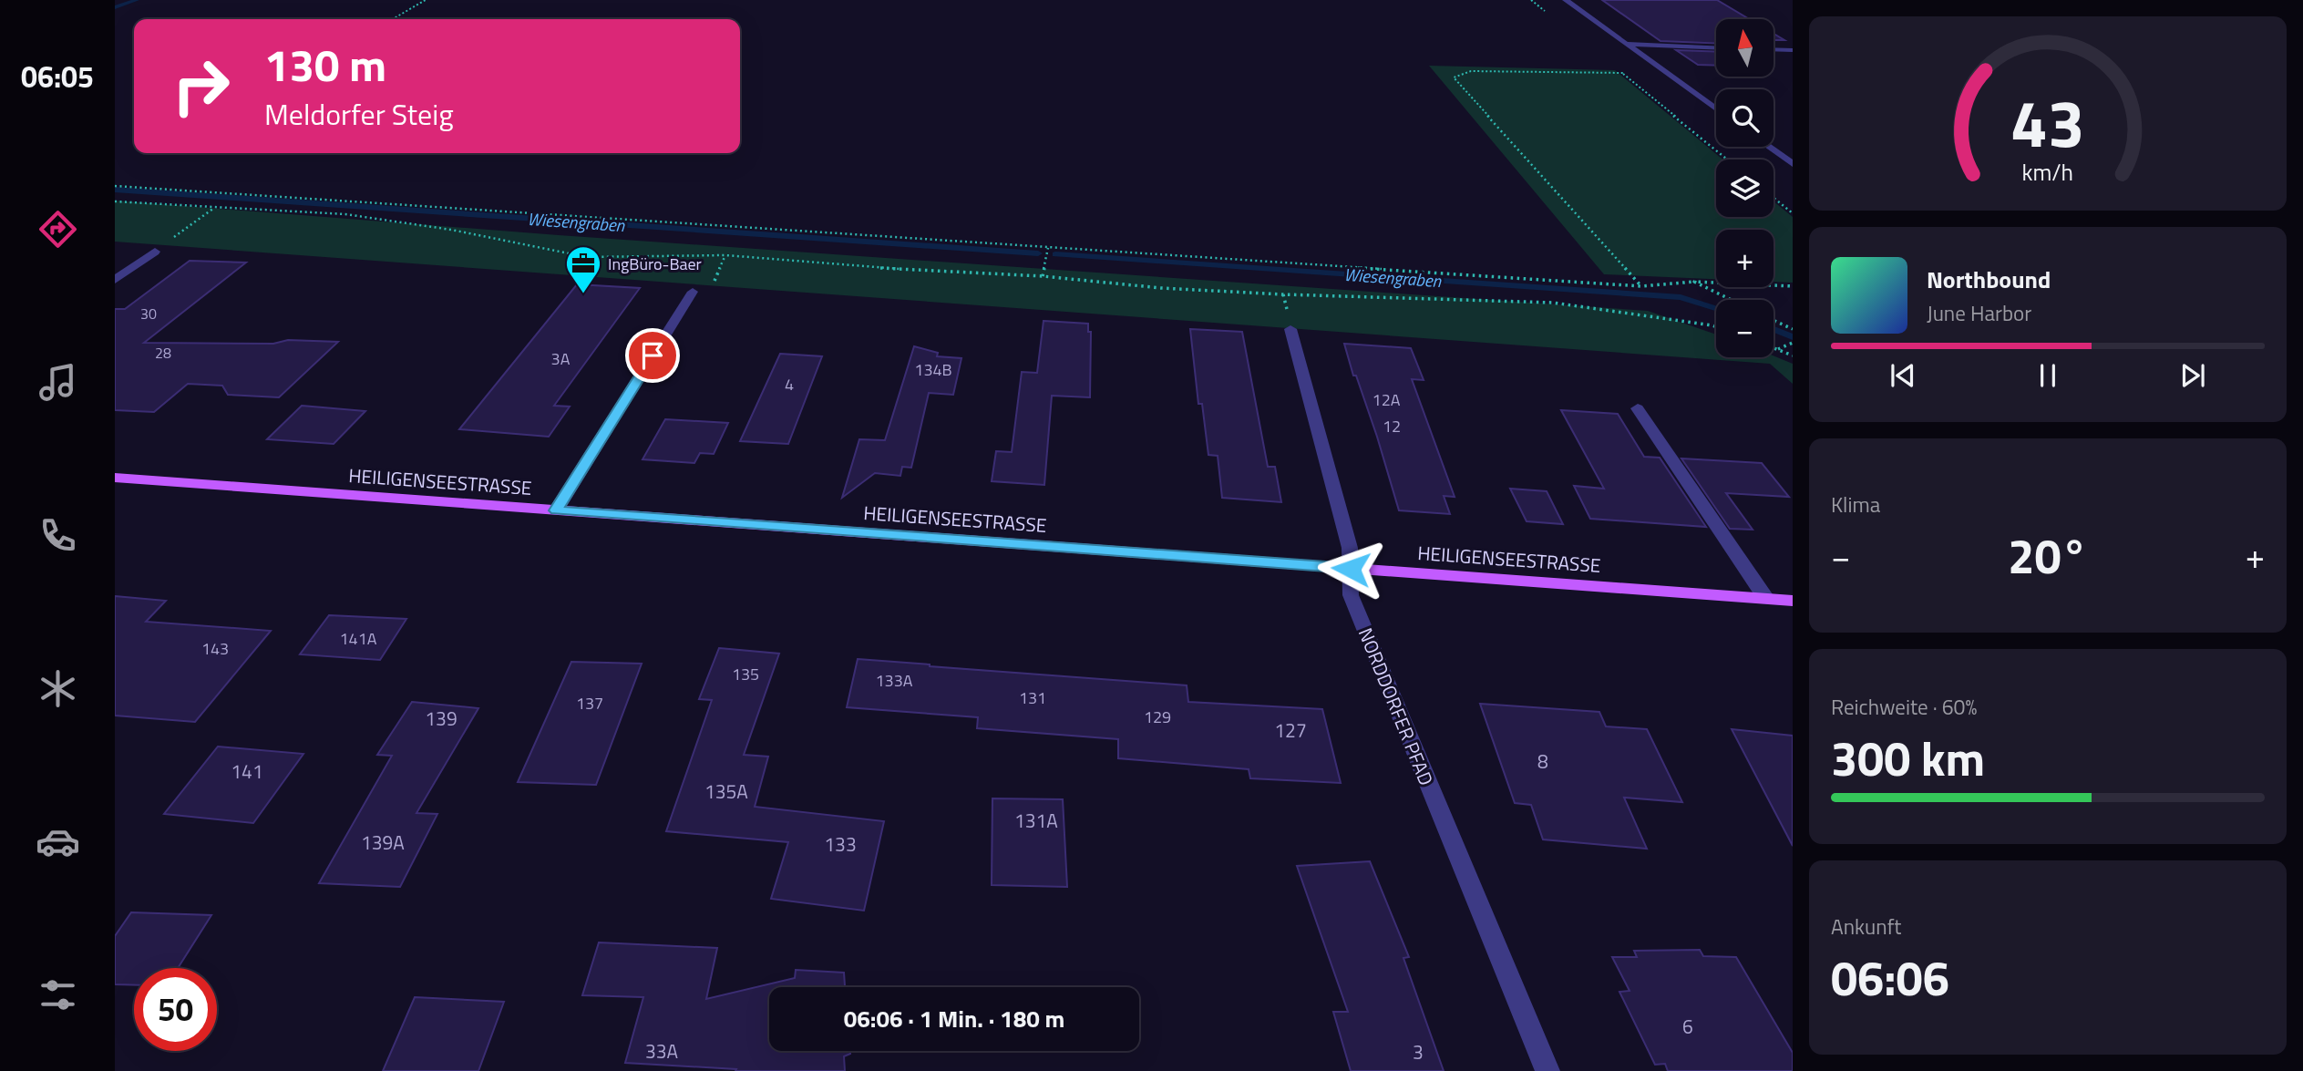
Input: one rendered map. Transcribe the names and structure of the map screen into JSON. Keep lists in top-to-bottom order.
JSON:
{
  "streets": {
    "main road": ["HEILIGENSEESTRASSE"],
    "street": ["NORDDORFER PFAD"]
  },
  "crossings": [
    ["HEILIGENSEESTRASSE", "NORDDORFER PFAD"]
  ],
  "water": ["Wiesengraben"],
  "places": {
    "office": ["IngBüro-Baer"]
  },
  "house_numbers": [
    "30",
    "28",
    "3A",
    "134B",
    "4",
    "12A",
    "12",
    "141A",
    "143",
    "135",
    "133A",
    "131",
    "137",
    "129",
    "139",
    "127",
    "8",
    "141",
    "135A",
    "131A",
    "139A",
    "133",
    "6",
    "33A",
    "3"
  ],
  "north": "top",
  "page": {
    "tabs": "06:05",
    "map_buttons": ["+", "−"],
    "turn": ["130 m", "Meldorfer Steig"],
    "song": ["Northbound", "June Harbor"],
    "tile": [
      "Klima",
      ["Reichweite · 60%", "300 km"],
      ["Ankunft", "06:06"]
    ],
    "heat": ["−", "20°", "+"],
    "limit": "50",
    "trip": "06:06 · 1 Min. · 180 m",
    "gauge": ["43", "km/h"]
  }
}
